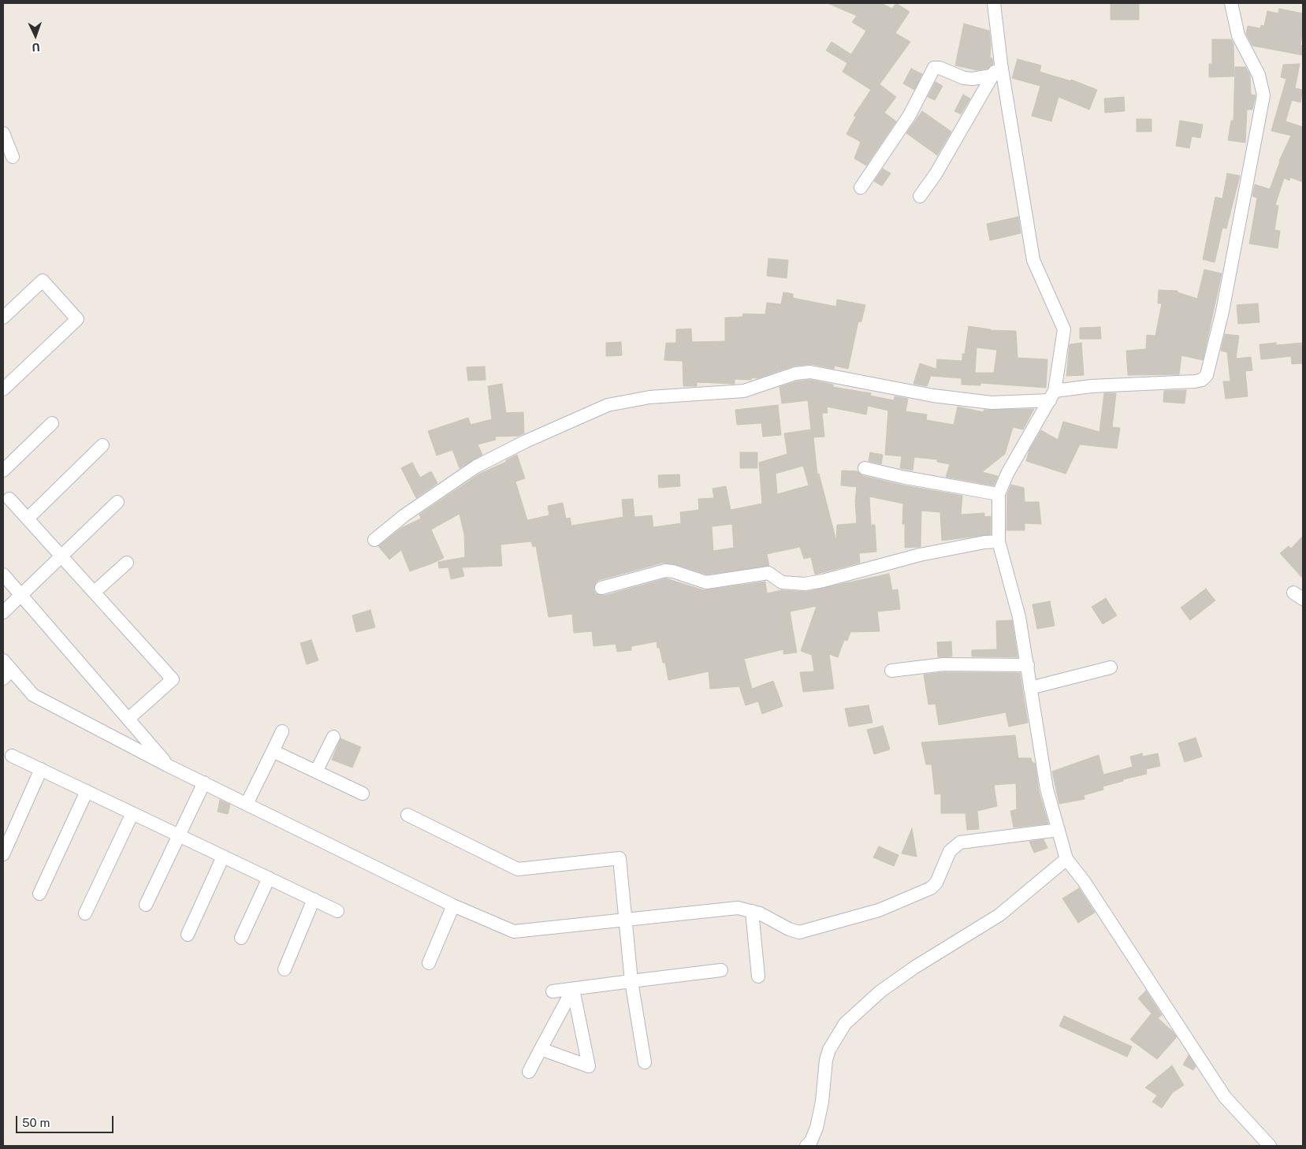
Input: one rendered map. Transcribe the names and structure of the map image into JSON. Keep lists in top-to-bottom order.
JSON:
{
  "scale_bar": "50 m",
  "north": "bottom"
}
